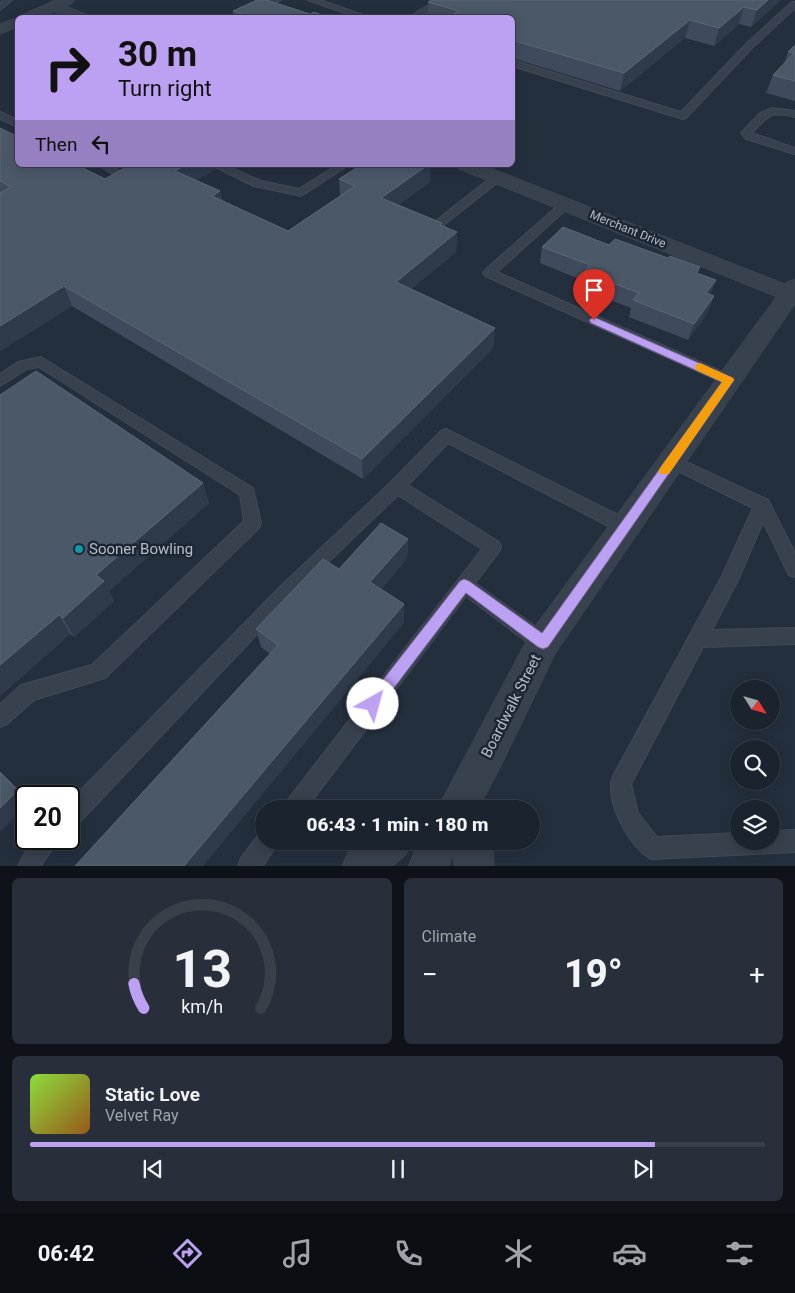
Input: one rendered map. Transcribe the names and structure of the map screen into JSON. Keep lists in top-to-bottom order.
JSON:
{
  "streets": {
    "street": ["Merchant Drive", "Boardwalk Street"]
  },
  "crossings": [
    ["Merchant Drive", "Boardwalk Street"]
  ],
  "places": ["Sooner Bowling"],
  "north": "bottom right",
  "page": {
    "turn": ["30 m", "Turn right"],
    "then": "Then",
    "limit": "20",
    "trip": "06:43 · 1 min · 180 m",
    "tile": "Climate",
    "heat": ["−", "19°", "+"],
    "song": ["Static Love", "Velvet Ray"],
    "tabs": "06:42",
    "gauge": ["13", "km/h"]
  }
}
